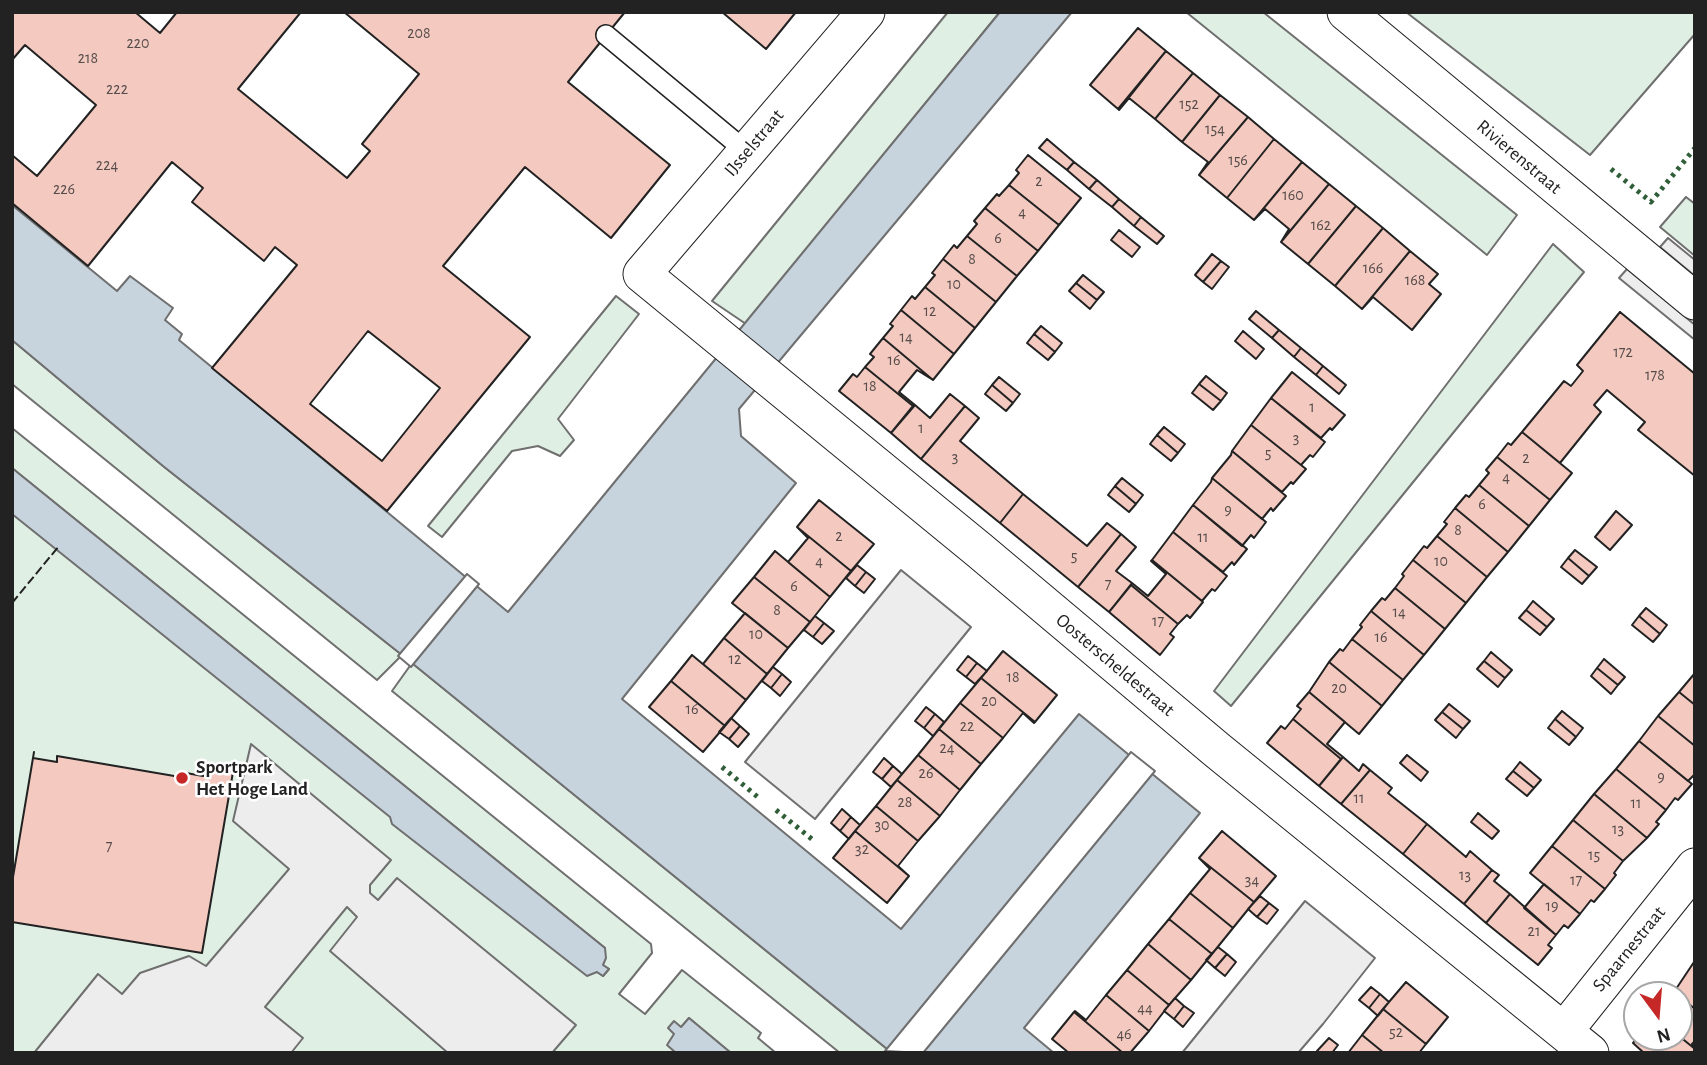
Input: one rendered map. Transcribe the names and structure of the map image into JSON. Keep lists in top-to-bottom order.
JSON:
{
  "streets": {
    "street": [
      "IJsselstraat",
      "Rivierenstraat",
      "Oosterscheldestraat",
      "Spaarnestraat"
    ]
  },
  "crossings": [
    ["IJsselstraat", "Oosterscheldestraat"],
    ["Oosterscheldestraat", "Spaarnestraat"]
  ],
  "places": ["Sportpark Het Hoge Land"],
  "house_numbers": [
    "208",
    "220",
    "218",
    "222",
    "152",
    "154",
    "156",
    "224",
    "2",
    "226",
    "160",
    "4",
    "162",
    "6",
    "8",
    "166",
    "168",
    "10",
    "12",
    "14",
    "172",
    "16",
    "178",
    "18",
    "1",
    "1",
    "3",
    "5",
    "3",
    "2",
    "4",
    "6",
    "9",
    "8",
    "2",
    "11",
    "5",
    "4",
    "10",
    "7",
    "6",
    "8",
    "14",
    "17",
    "10",
    "16",
    "12",
    "18",
    "20",
    "20",
    "16",
    "22",
    "24",
    "26",
    "9",
    "11",
    "28",
    "11",
    "30",
    "13",
    "7",
    "32",
    "15",
    "13",
    "34",
    "17",
    "19",
    "21",
    "44",
    "52",
    "46"
  ],
  "north": "bottom"
}
